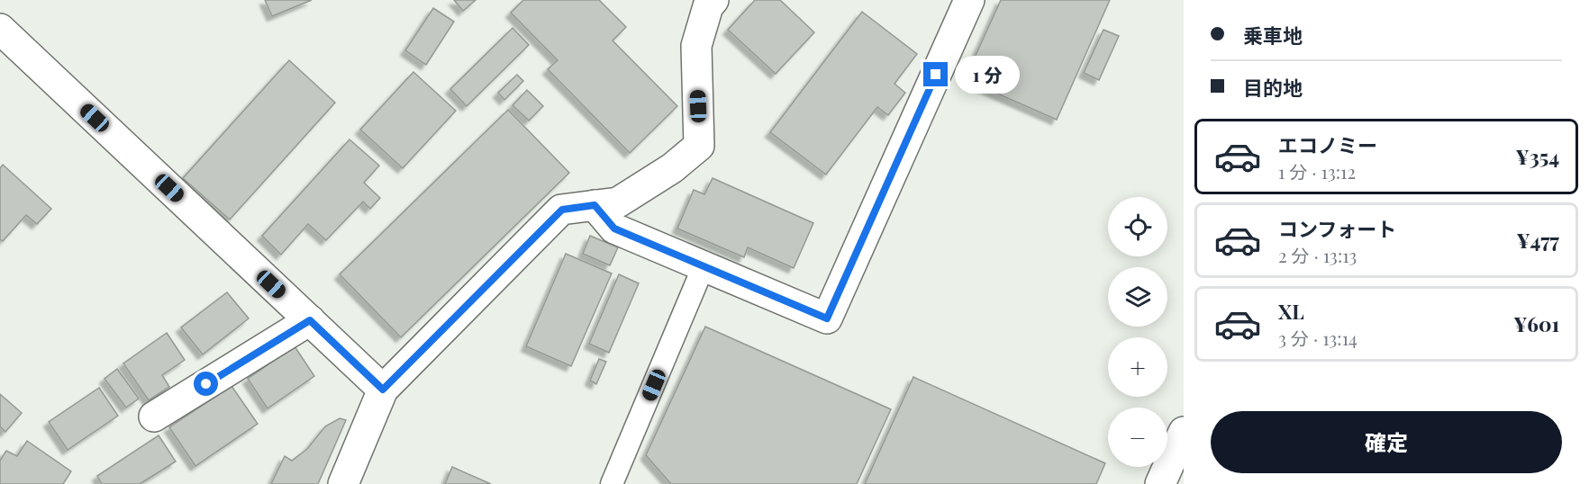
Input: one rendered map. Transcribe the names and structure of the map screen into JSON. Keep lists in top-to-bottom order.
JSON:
{
  "page": {
    "banner": ["乗車地", "目的地"],
    "bubble": "1 分",
    "list": [
      {
        "name": "エコノミー",
        "note": "1 分 · 13:12",
        "value": "¥354"
      },
      {
        "name": "コンフォート",
        "note": "2 分 · 13:13",
        "value": "¥477"
      },
      {
        "name": "XL",
        "note": "3 分 · 13:14",
        "value": "¥601"
      }
    ],
    "map_buttons": ["+", "−"],
    "buttons": "確定"
  }
}
